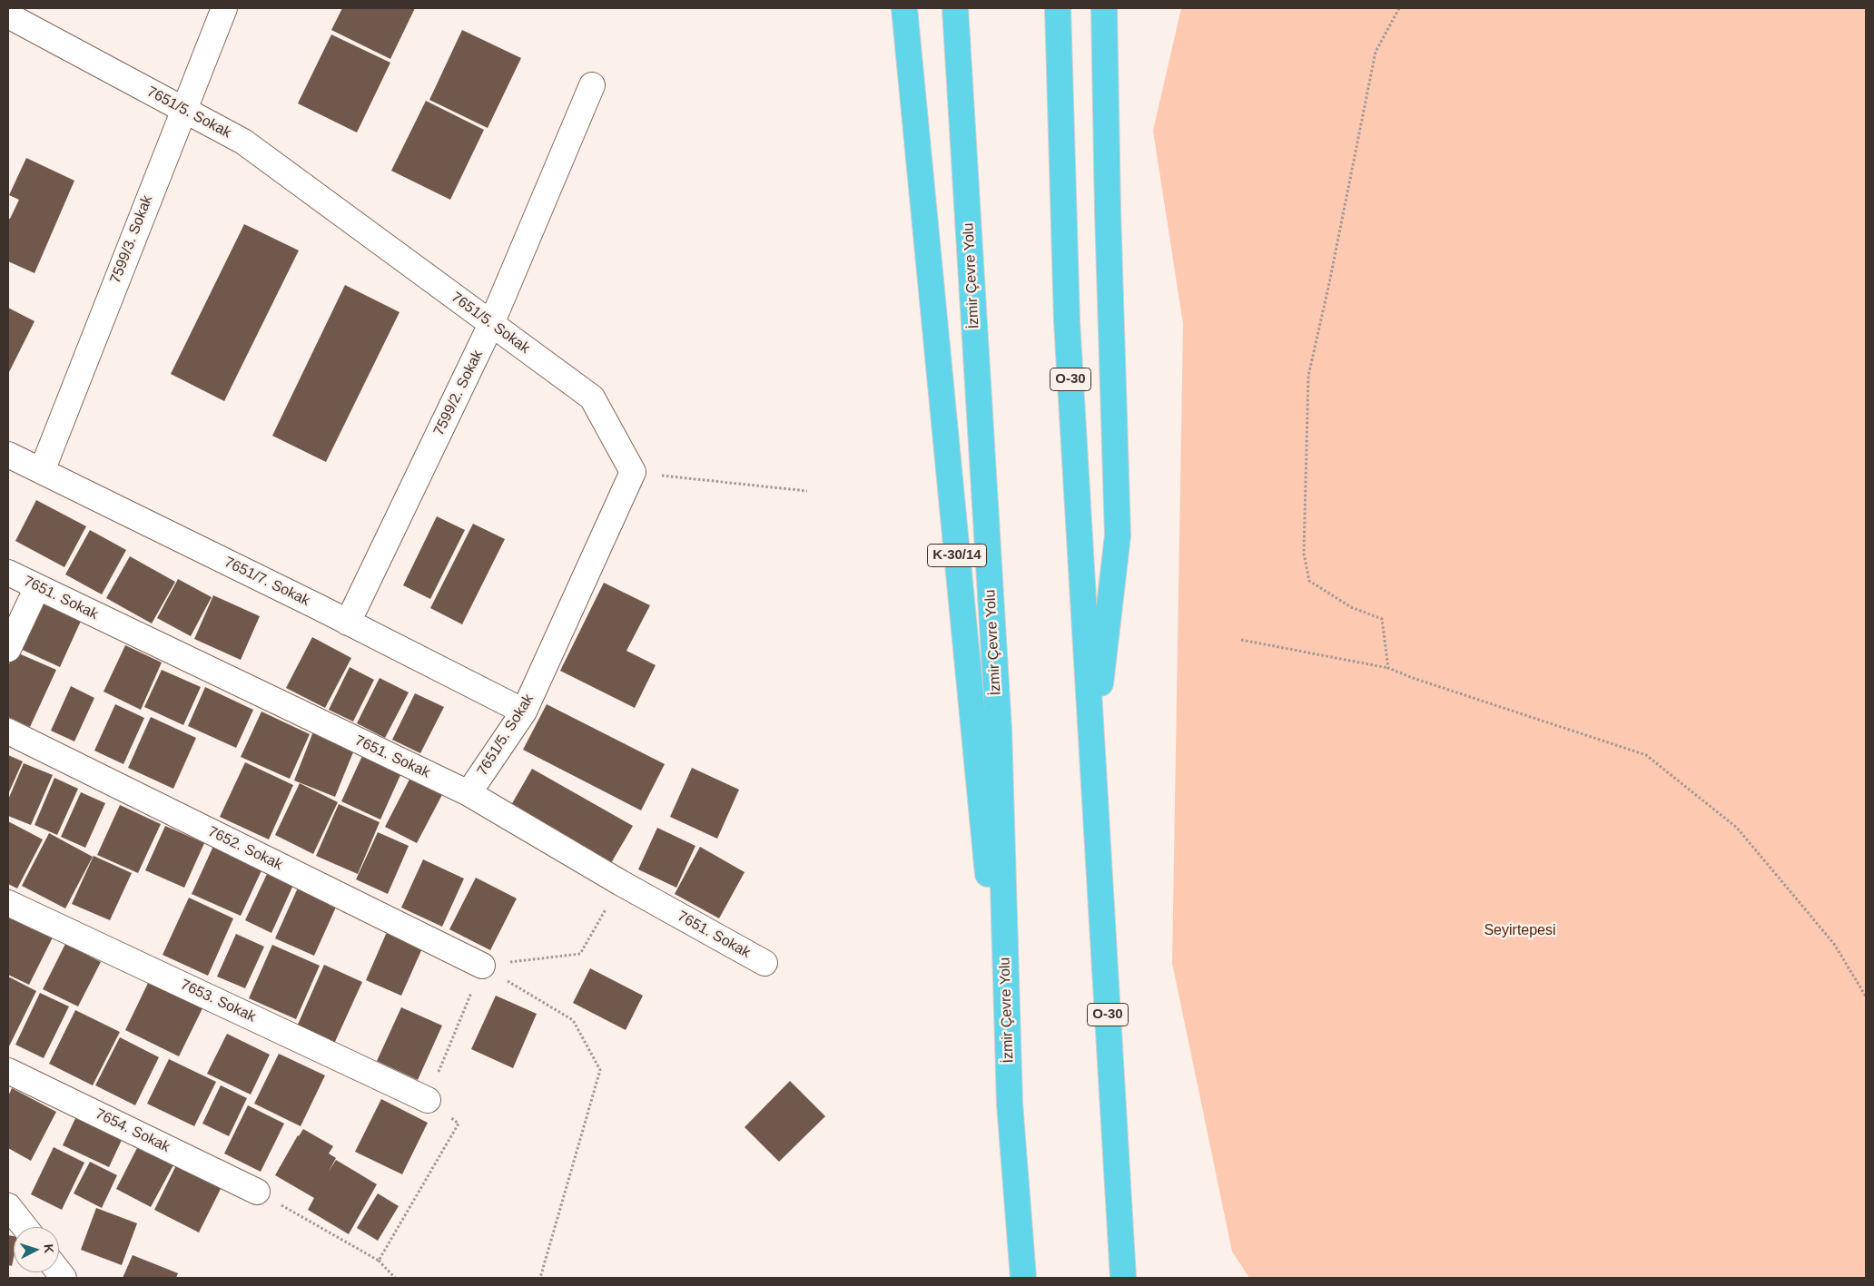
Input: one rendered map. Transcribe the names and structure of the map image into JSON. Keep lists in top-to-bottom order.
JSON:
{
  "streets": {
    "highway": ["İzmir Çevre Yolu", "O-30", "K-30/14"],
    "street": [
      "7651/5. Sokak",
      "7599/3. Sokak",
      "7599/2. Sokak",
      "7651/7. Sokak",
      "7651. Sokak",
      "7652. Sokak",
      "7653. Sokak",
      "7654. Sokak"
    ]
  },
  "crossings": [
    ["7651/5. Sokak", "7599/3. Sokak"],
    ["7651/5. Sokak", "7599/2. Sokak"],
    ["7651/5. Sokak", "7651/7. Sokak"],
    ["7651/5. Sokak", "7651. Sokak"],
    ["7599/3. Sokak", "7651/7. Sokak"],
    ["İzmir Çevre Yolu", "K-30/14"],
    ["7599/2. Sokak", "7651/7. Sokak"]
  ],
  "parks": ["Seyirtepesi"],
  "north": "right"
}
